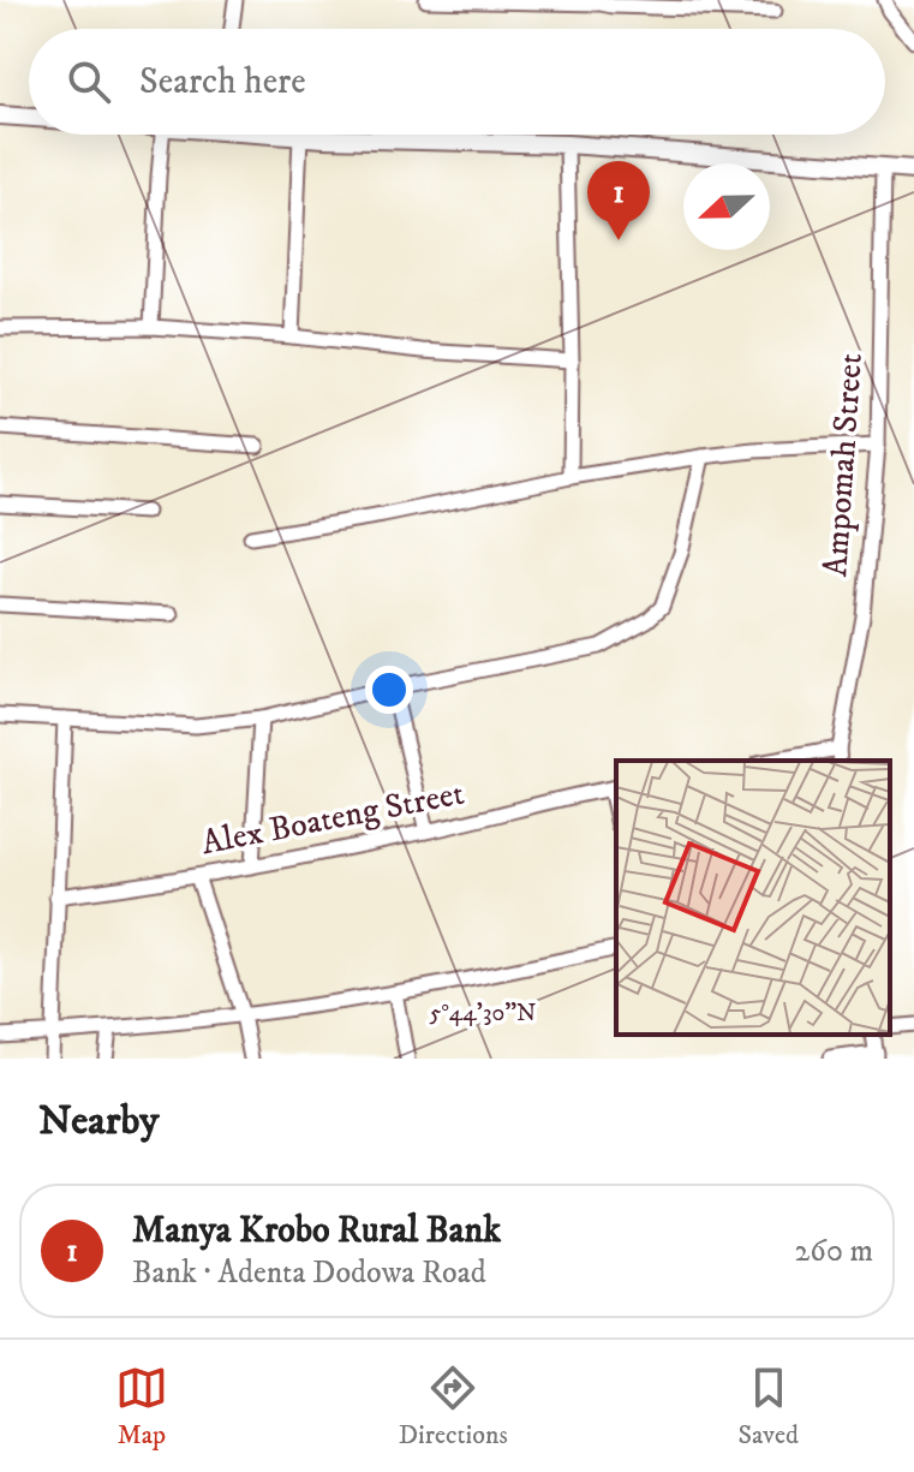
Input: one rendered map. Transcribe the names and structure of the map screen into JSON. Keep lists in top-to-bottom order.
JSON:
{
  "streets": {
    "street": ["Ampomah Street", "Alex Boateng Street"]
  },
  "north": "left",
  "page": {
    "search": "Search here",
    "pins": "1",
    "heading": "Nearby",
    "list": [
      {
        "mark": "1",
        "name": "Manya Krobo Rural Bank",
        "note": "Bank · Adenta Dodowa Road",
        "value": "260 m"
      }
    ],
    "nav": ["Map", "Directions", "Saved"]
  },
  "coordinates": ["5°44'30\"N"]
}
